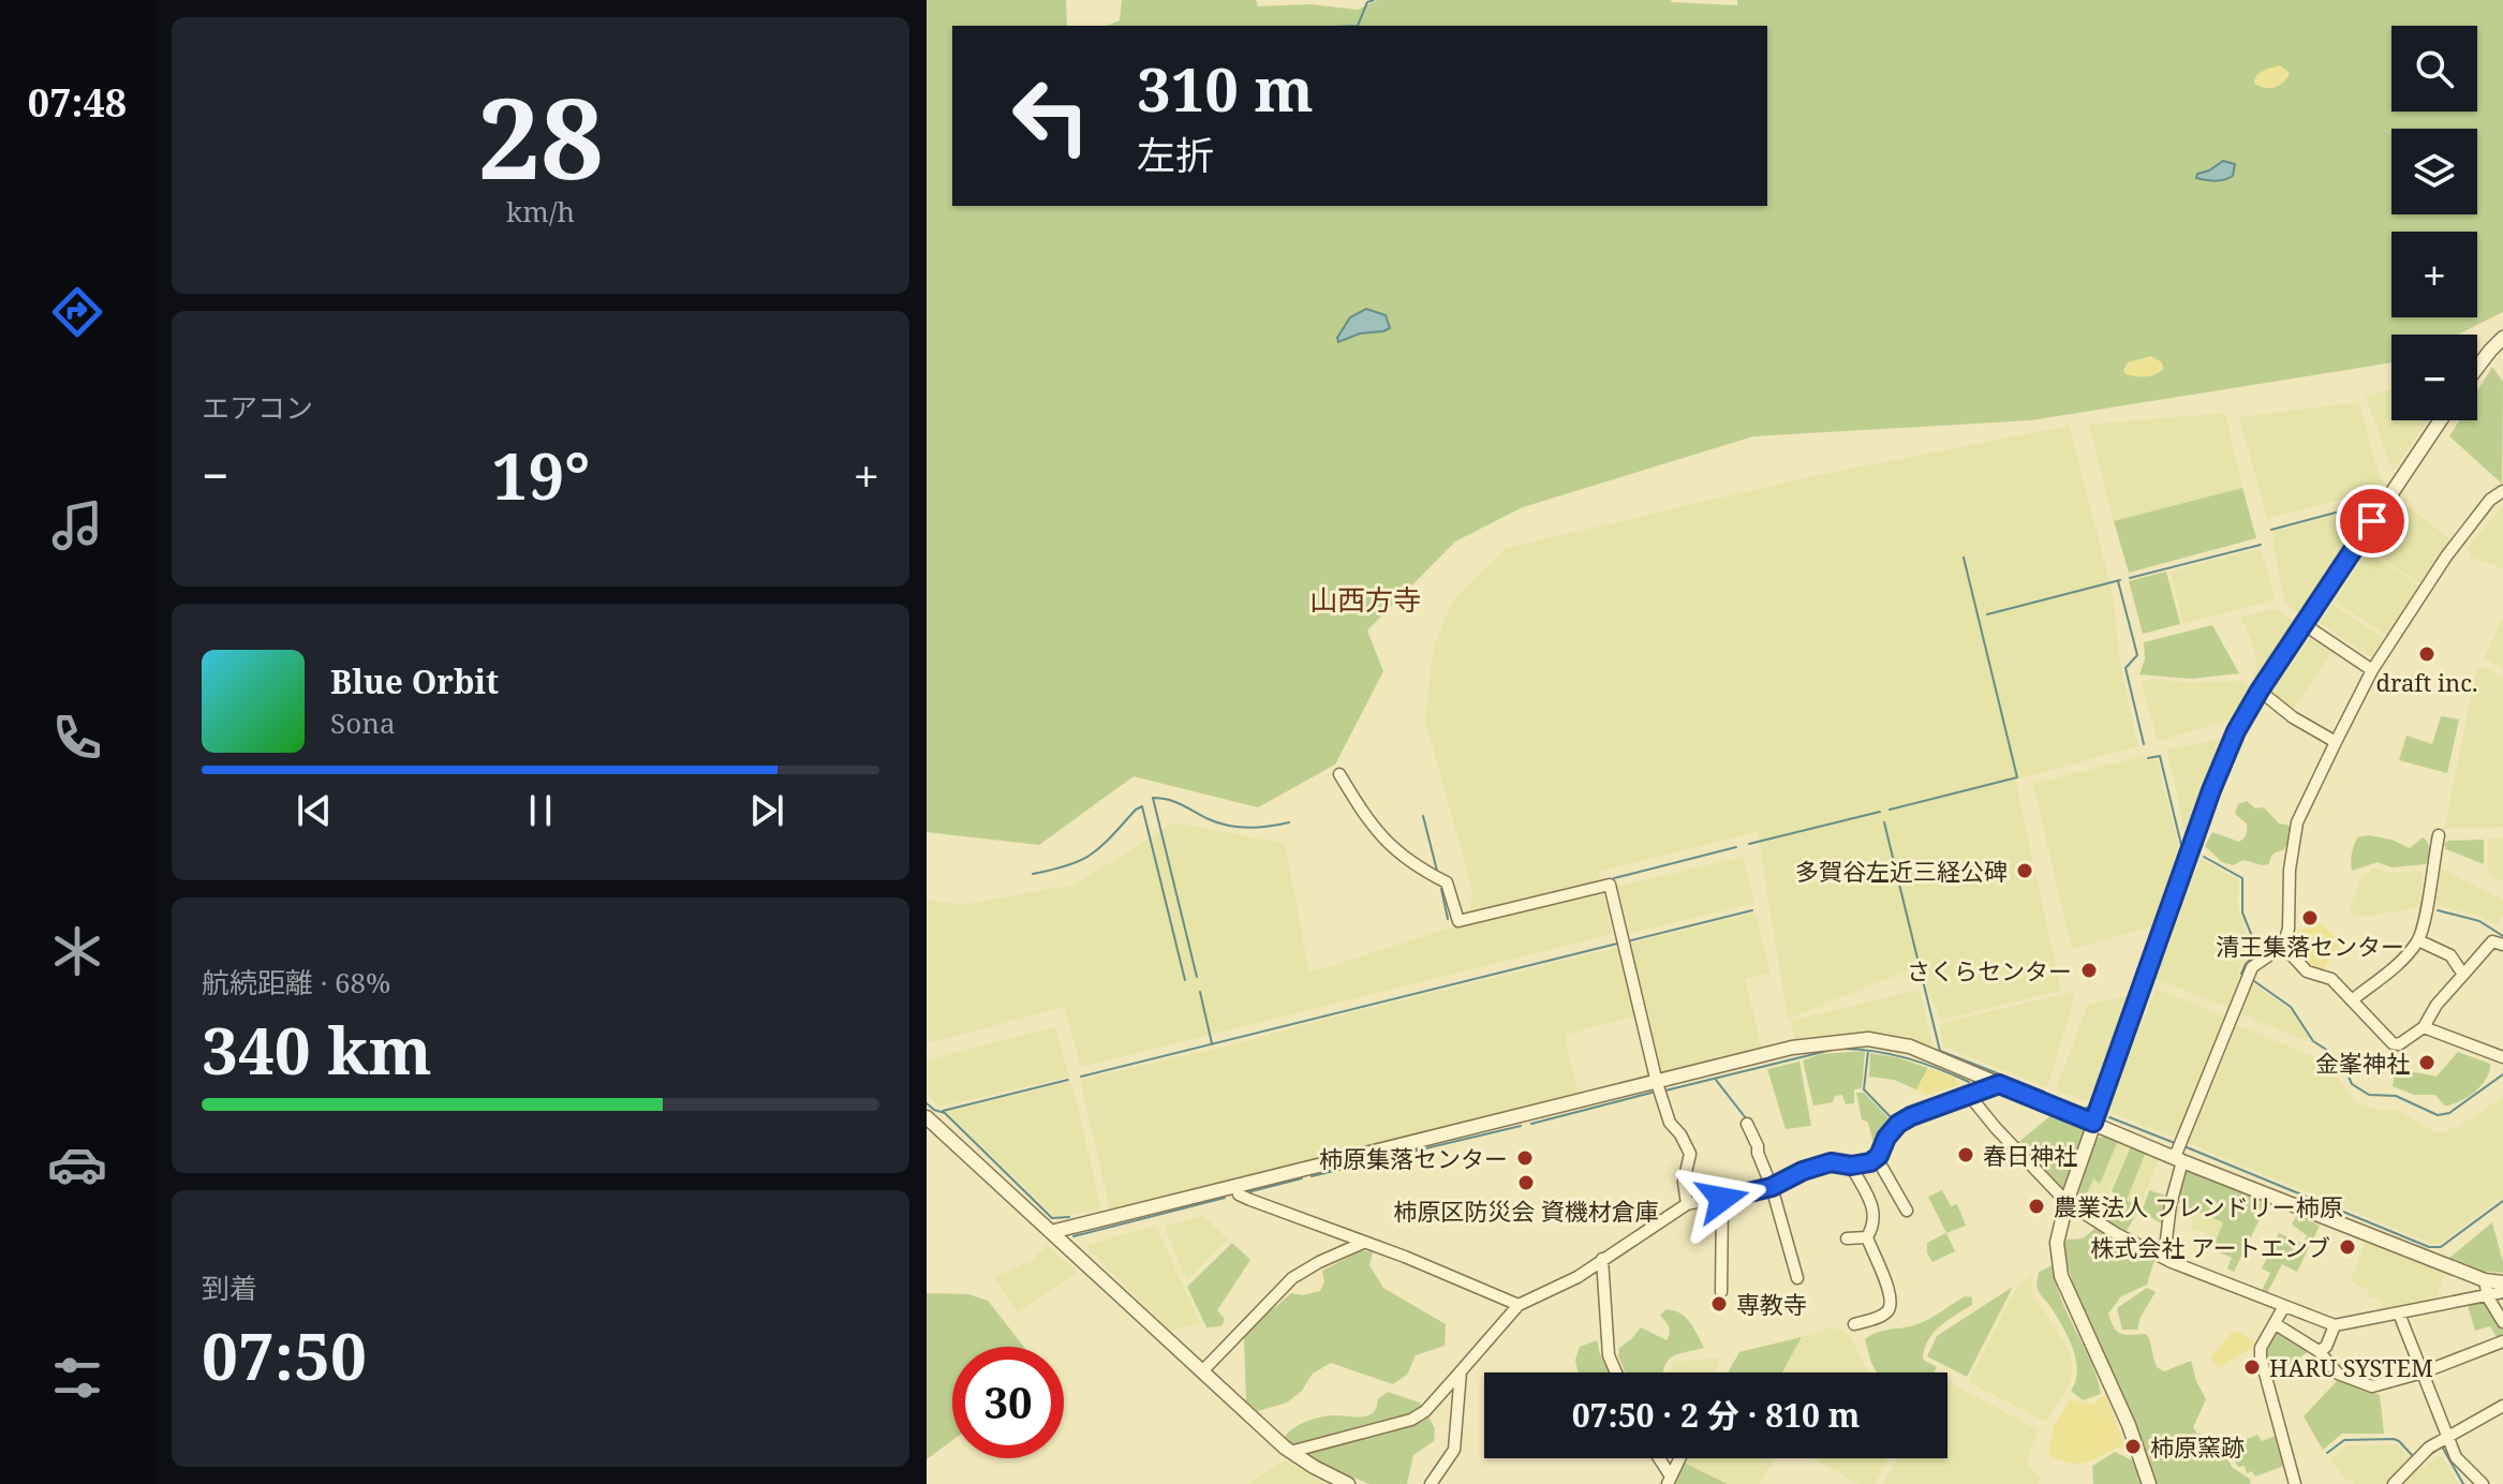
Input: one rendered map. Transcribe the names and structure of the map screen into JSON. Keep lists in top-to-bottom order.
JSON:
{
  "districts": ["山西方寺"],
  "places": [
    "draft inc.",
    "多賀谷左近三経公碑",
    "清王集落センター",
    "さくらセンター",
    "金峯神社",
    "春日神社",
    "柿原集落センター",
    "柿原区防災会 資機材倉庫",
    "農業法人 フレンドリー柿原",
    "株式会社 アートエンブ",
    "専教寺",
    "HARU SYSTEM",
    "柿原窯跡"
  ],
  "page": {
    "tabs": "07:48",
    "tile": [
      ["28", "km/h"],
      "エアコン",
      ["航続距離 · 68%", "340 km"],
      ["到着", "07:50"]
    ],
    "map_buttons": ["+", "−"],
    "turn": ["310 m", "左折"],
    "heat": ["−", "19°", "+"],
    "song": ["Blue Orbit", "Sona"],
    "limit": "30",
    "trip": "07:50 · 2 分 · 810 m"
  }
}
